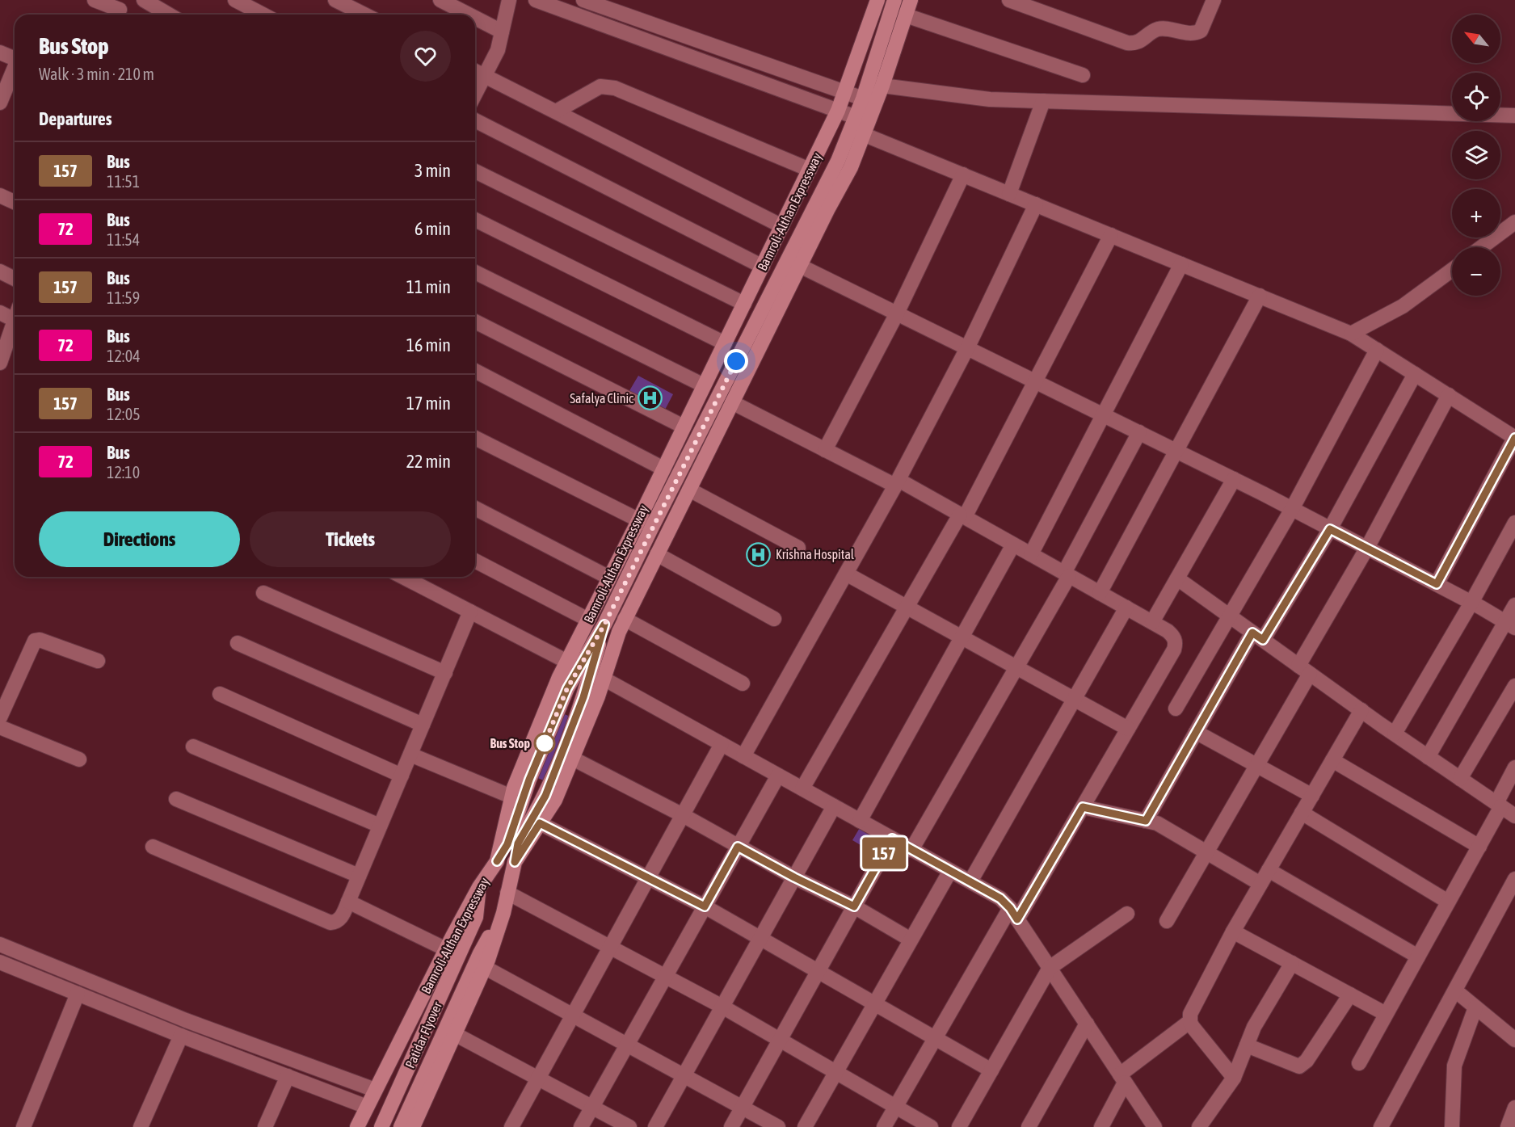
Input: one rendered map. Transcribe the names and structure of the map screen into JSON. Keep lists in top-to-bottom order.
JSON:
{
  "streets": {
    "main road": ["Bamroli-Althan Expressway", "Patidar Flyover"]
  },
  "crossings": [
    ["Bamroli-Althan Expressway", "Patidar Flyover"]
  ],
  "places": {
    "hospital": ["Safalya Clinic", "Krishna Hospital"],
    "other": ["Bus Stop"]
  },
  "lines": ["bus line 157"],
  "north": "top left",
  "page": {
    "on_map": "157",
    "map_buttons": ["+", "−"],
    "heading": [
      ["Bus Stop", "Walk · 3 min · 210 m"],
      "Departures"
    ],
    "list": [
      {
        "mark": "157",
        "name": "Bus",
        "note": "11:51",
        "value": "3 min"
      },
      {
        "mark": "72",
        "name": "Bus",
        "note": "11:54",
        "value": "6 min"
      },
      {
        "mark": "157",
        "name": "Bus",
        "note": "11:59",
        "value": "11 min"
      },
      {
        "mark": "72",
        "name": "Bus",
        "note": "12:04",
        "value": "16 min"
      },
      {
        "mark": "157",
        "name": "Bus",
        "note": "12:05",
        "value": "17 min"
      },
      {
        "mark": "72",
        "name": "Bus",
        "note": "12:10",
        "value": "22 min"
      }
    ],
    "buttons": ["Directions", "Tickets"]
  }
}
